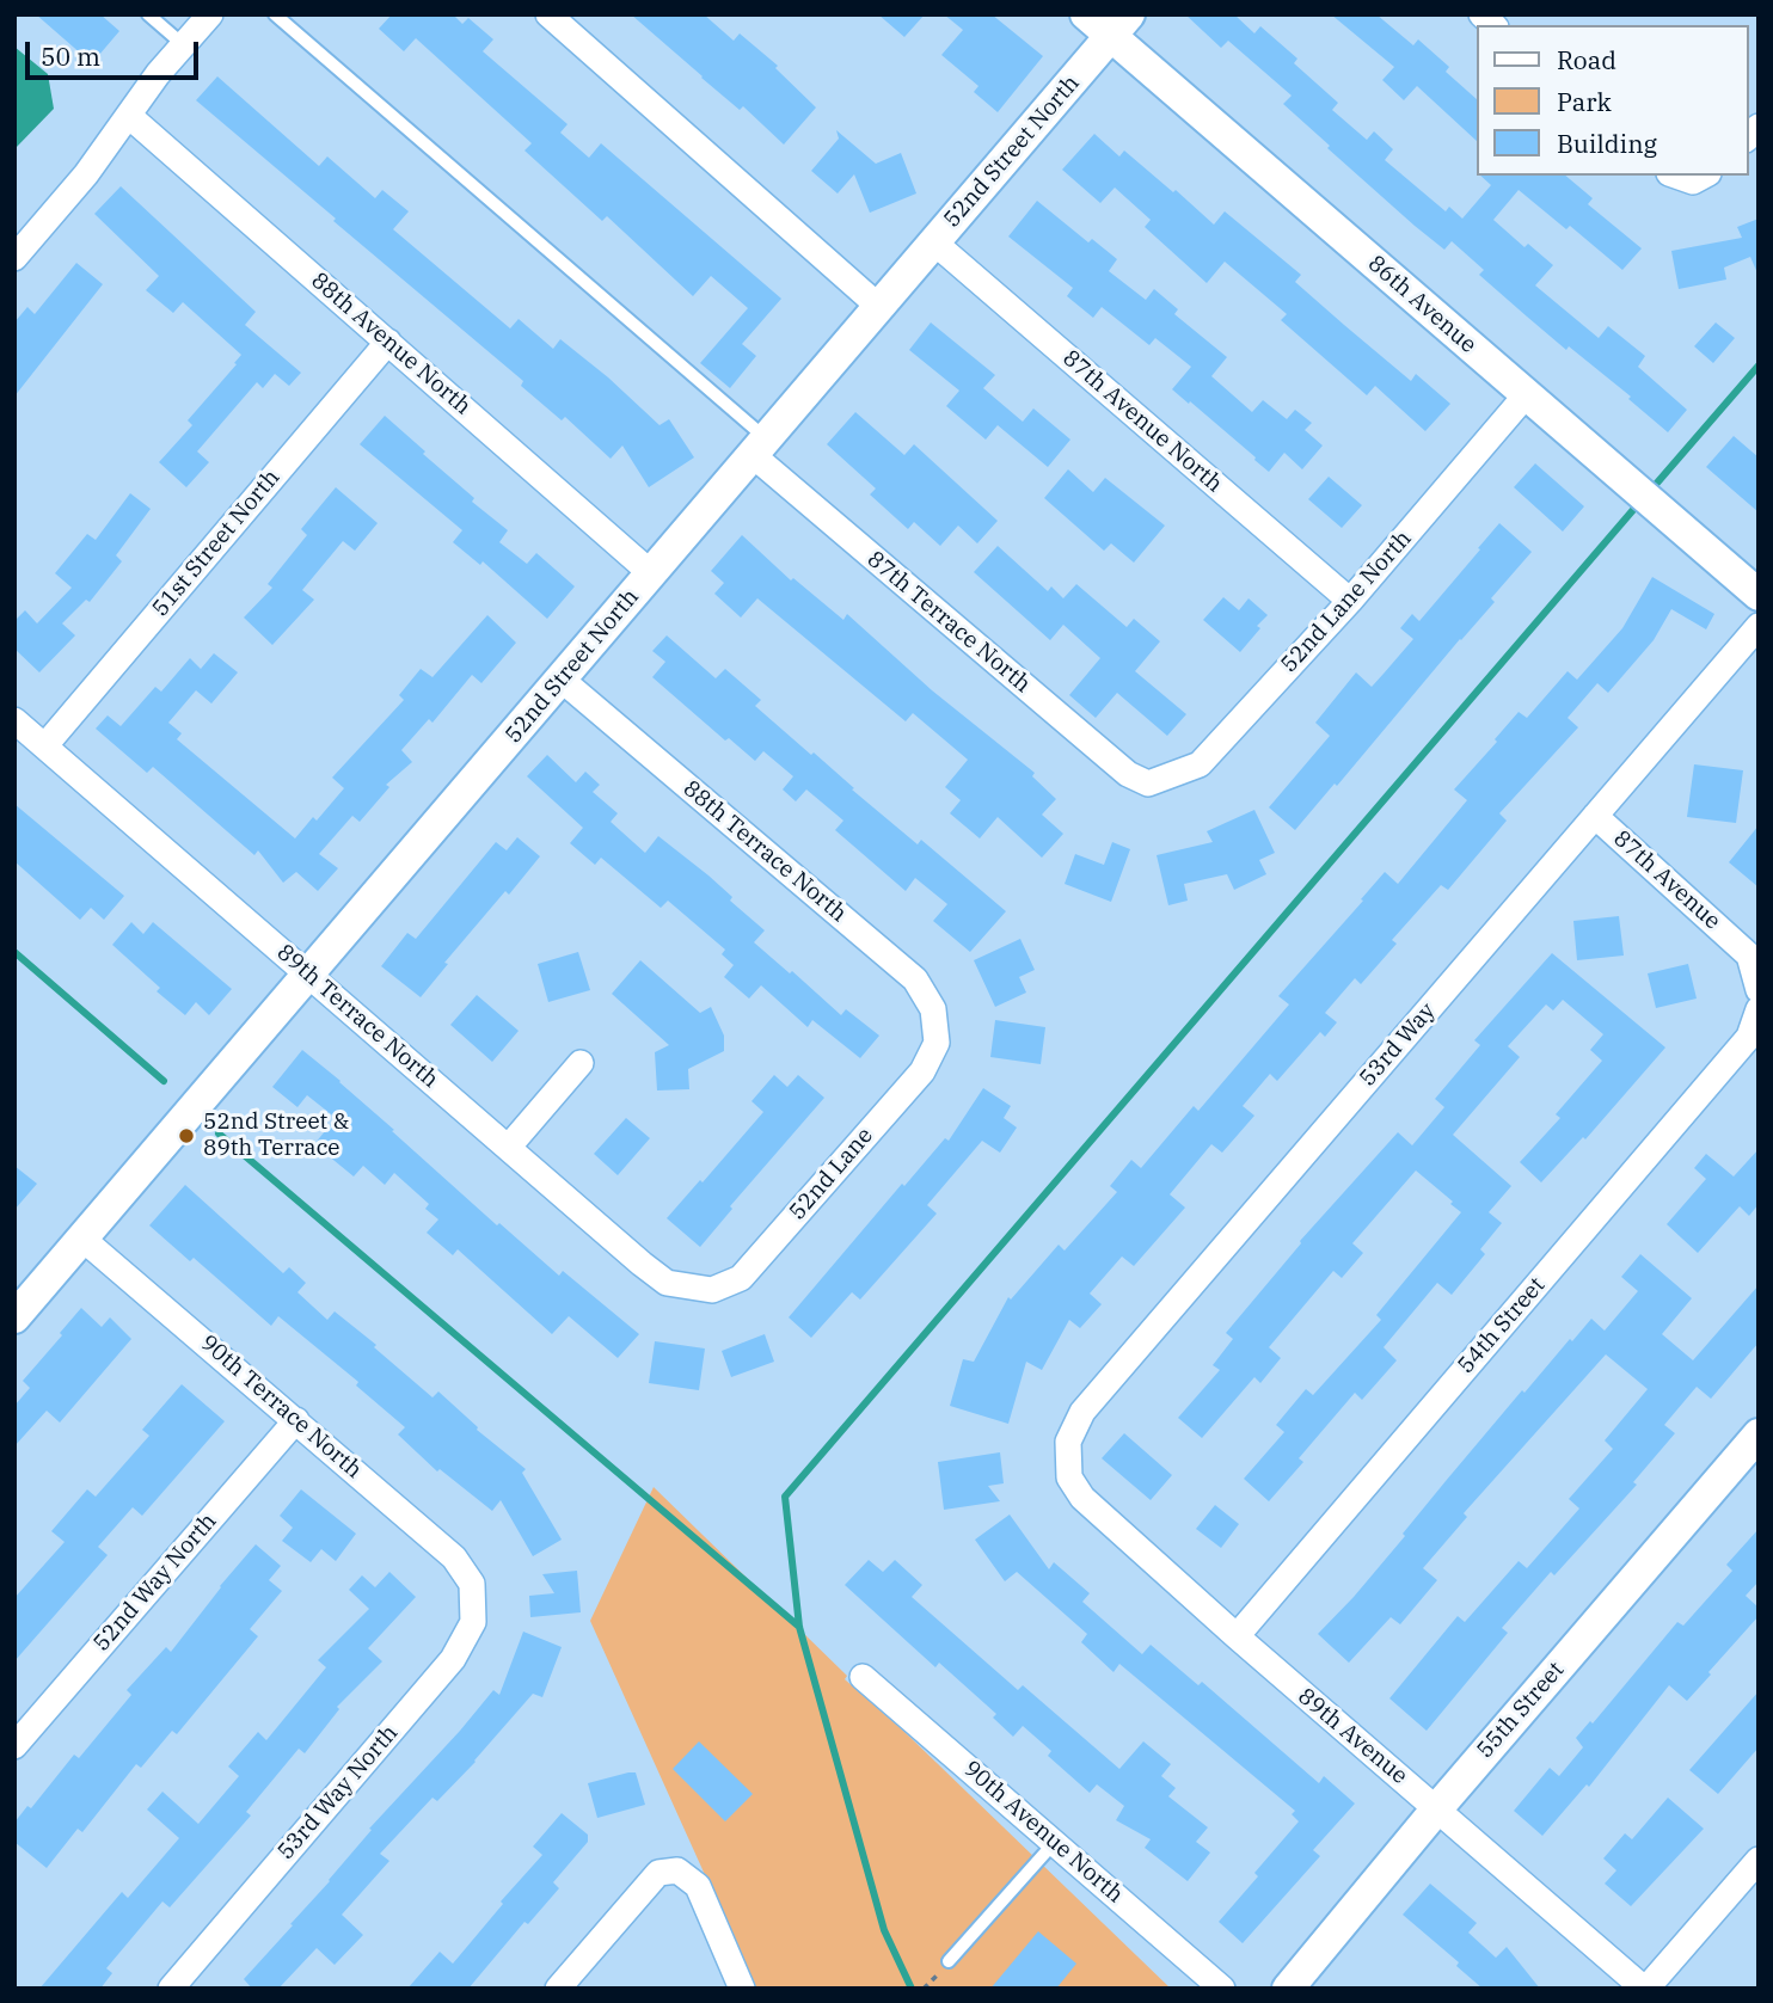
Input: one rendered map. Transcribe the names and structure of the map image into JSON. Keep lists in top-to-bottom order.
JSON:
{
  "streets": {
    "street": [
      "52nd Street North",
      "86th Avenue",
      "88th Avenue North",
      "87th Avenue North",
      "51st Street North",
      "52nd Lane North",
      "87th Terrace North",
      "88th Terrace North",
      "87th Avenue",
      "89th Terrace North",
      "53rd Way",
      "52nd Lane",
      "54th Street",
      "90th Terrace North",
      "52nd Way North",
      "55th Street",
      "89th Avenue",
      "53rd Way North",
      "90th Avenue North"
    ]
  },
  "crossings": [
    ["52nd Street North", "86th Avenue"],
    ["52nd Street North", "88th Avenue North"],
    ["52nd Street North", "87th Avenue North"],
    ["52nd Street North", "87th Terrace North"],
    ["52nd Street North", "88th Terrace North"],
    ["52nd Street North", "89th Terrace North"],
    ["52nd Street North", "90th Terrace North"],
    ["86th Avenue", "52nd Lane North"],
    ["88th Avenue North", "51st Street North"],
    ["87th Avenue North", "52nd Lane North"],
    ["51st Street North", "89th Terrace North"],
    ["52nd Lane North", "87th Terrace North"],
    ["88th Terrace North", "52nd Lane"],
    ["87th Avenue", "53rd Way"],
    ["89th Terrace North", "52nd Lane"],
    ["53rd Way", "89th Avenue"],
    ["54th Street", "89th Avenue"],
    ["90th Terrace North", "52nd Way North"],
    ["90th Terrace North", "53rd Way North"],
    ["55th Street", "89th Avenue"]
  ],
  "places": ["52nd Street & 89th Terrace"],
  "legend": ["Road", "Park", "Building"],
  "scale_bar": "50 m"
}
